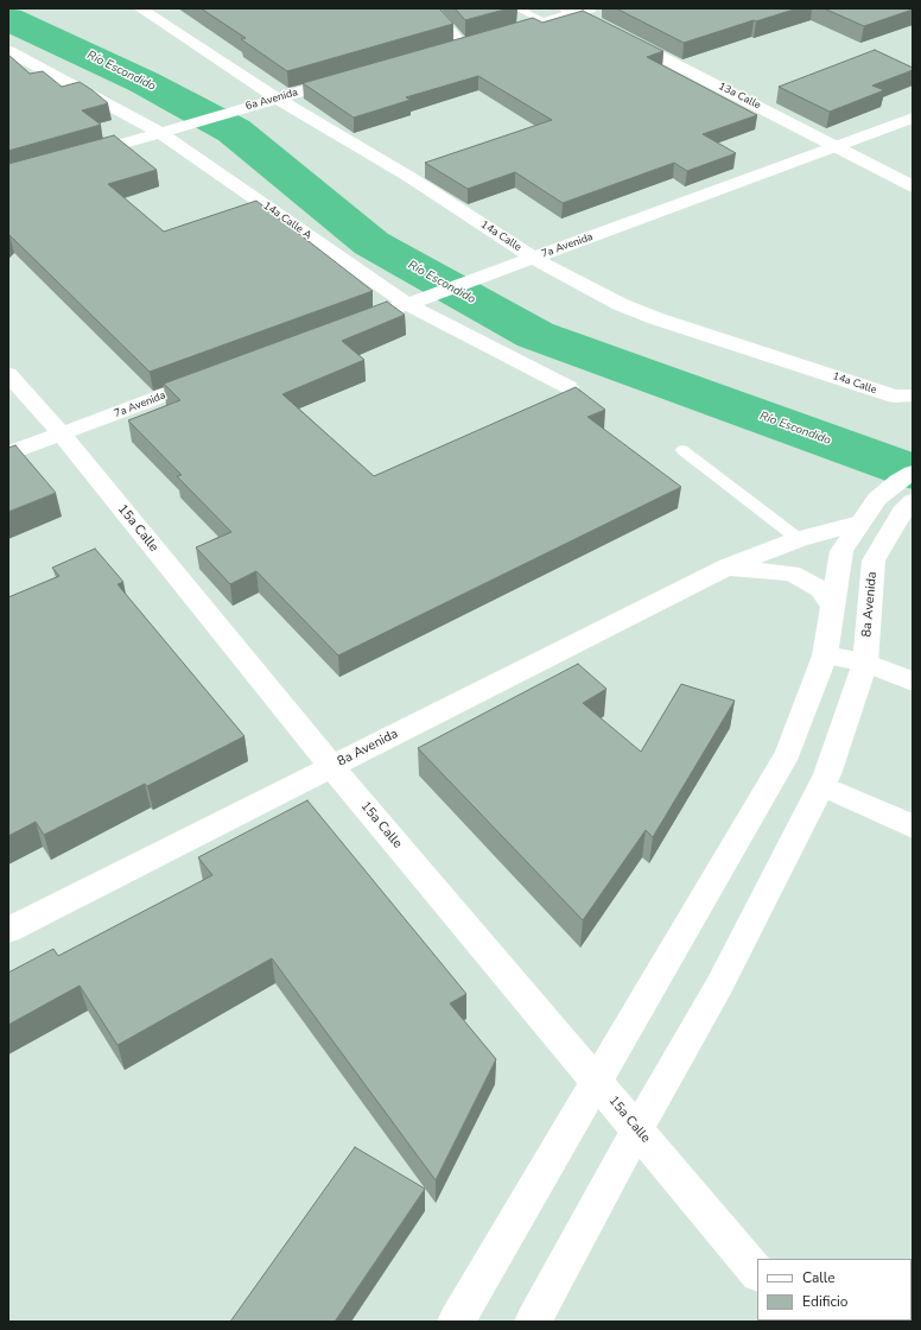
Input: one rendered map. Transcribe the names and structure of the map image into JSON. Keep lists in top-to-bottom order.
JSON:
{
  "streets": {
    "street": [
      "13a Calle",
      "6a Avenida",
      "14a Calle A",
      "14a Calle",
      "7a Avenida",
      "15a Calle",
      "8a Avenida"
    ]
  },
  "crossings": [
    ["13a Calle", "7a Avenida"],
    ["6a Avenida", "14a Calle A"],
    ["6a Avenida", "14a Calle"],
    ["14a Calle A", "7a Avenida"],
    ["14a Calle", "7a Avenida"],
    ["7a Avenida", "15a Calle"],
    ["15a Calle", "8a Avenida"]
  ],
  "water": ["Río Escondido"],
  "legend": ["Calle", "Edificio"]
}
